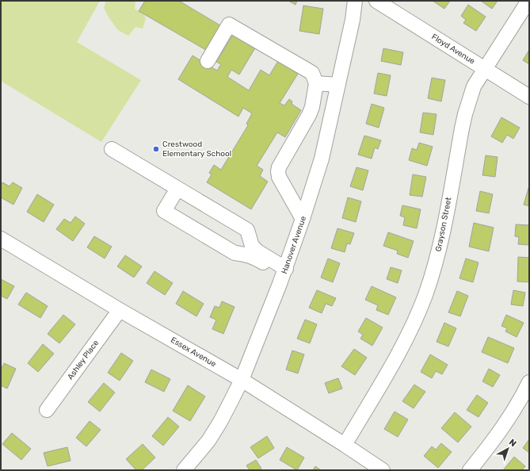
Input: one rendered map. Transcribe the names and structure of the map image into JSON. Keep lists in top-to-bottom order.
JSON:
{
  "streets": {
    "street": [
      "Floyd Avenue",
      "Grayson Street",
      "Hanover Avenue",
      "Essex Avenue",
      "Ashley Place"
    ]
  },
  "crossings": [
    ["Floyd Avenue", "Grayson Street"],
    ["Grayson Street", "Essex Avenue"],
    ["Hanover Avenue", "Essex Avenue"],
    ["Essex Avenue", "Ashley Place"]
  ],
  "places": ["Crestwood Elementary School"],
  "north": "top right"
}
